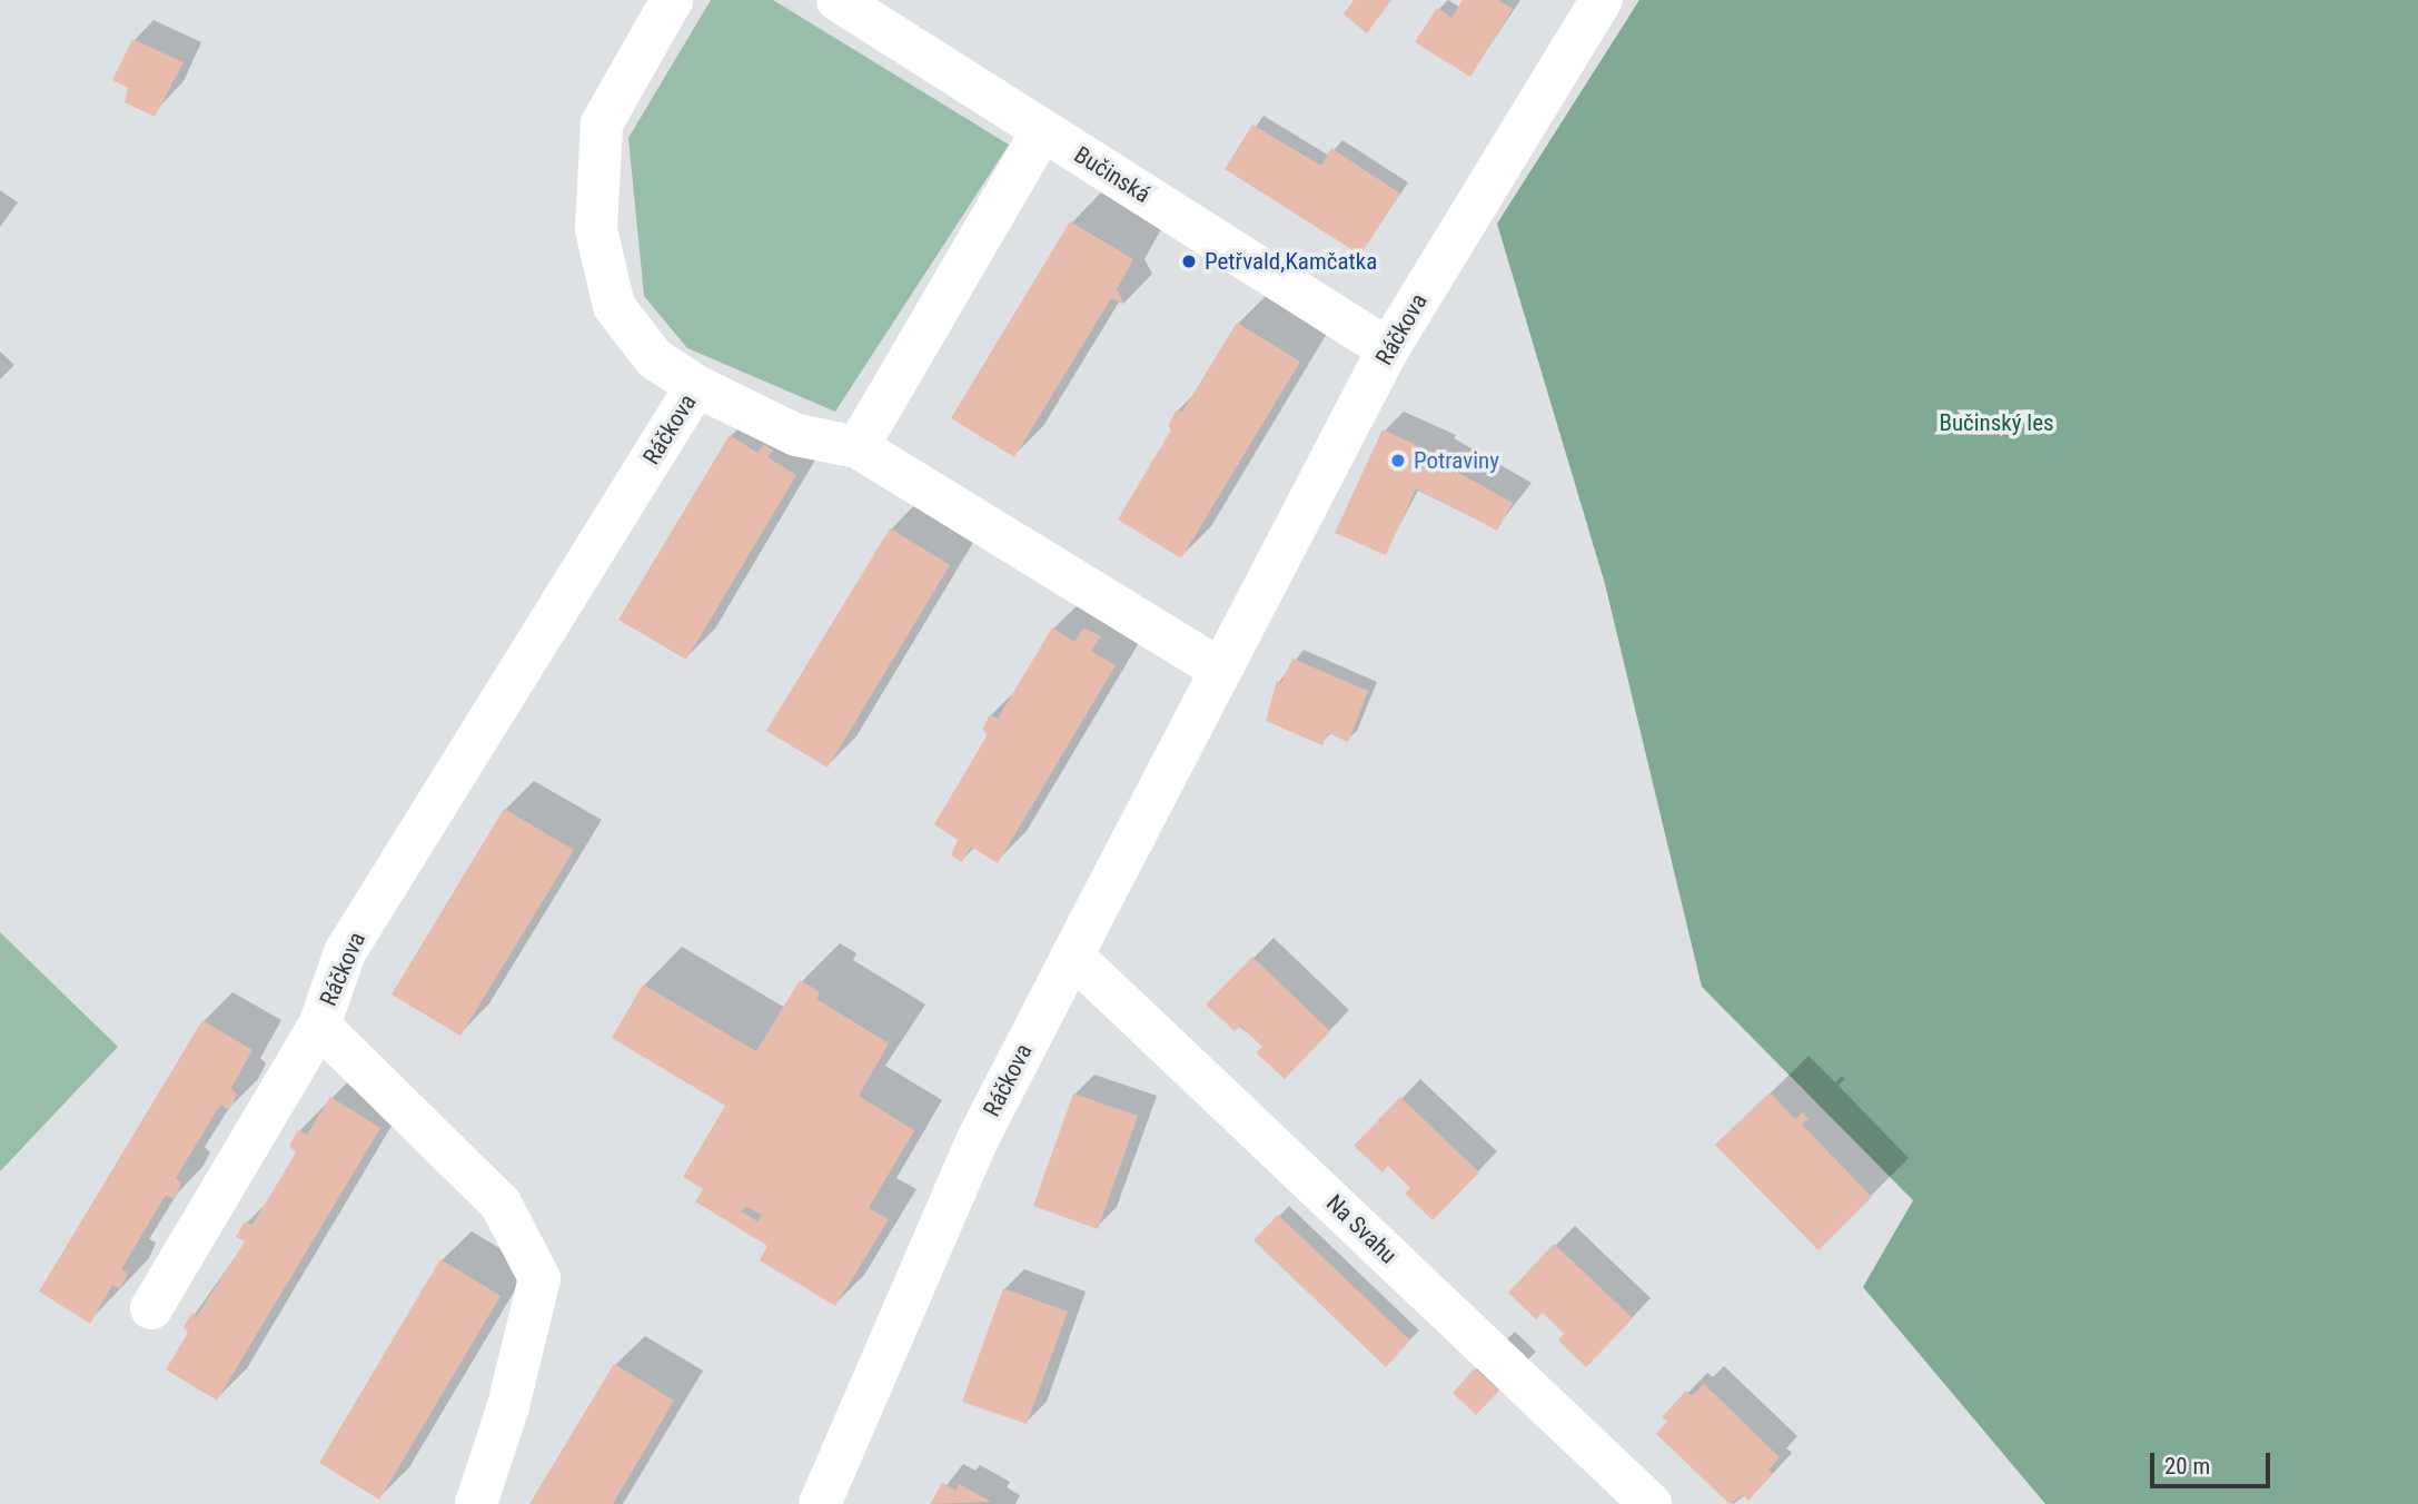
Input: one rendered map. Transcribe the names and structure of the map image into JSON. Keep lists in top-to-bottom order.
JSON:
{
  "streets": {
    "street": ["Bučinská", "Ráčkova", "Na Svahu"]
  },
  "crossings": [
    ["Bučinská", "Ráčkova"],
    ["Ráčkova", "Na Svahu"]
  ],
  "parks": ["Bučinský les"],
  "places": ["Petřvald,Kamčatka", "Potraviny"],
  "scale_bar": "20 m"
}
